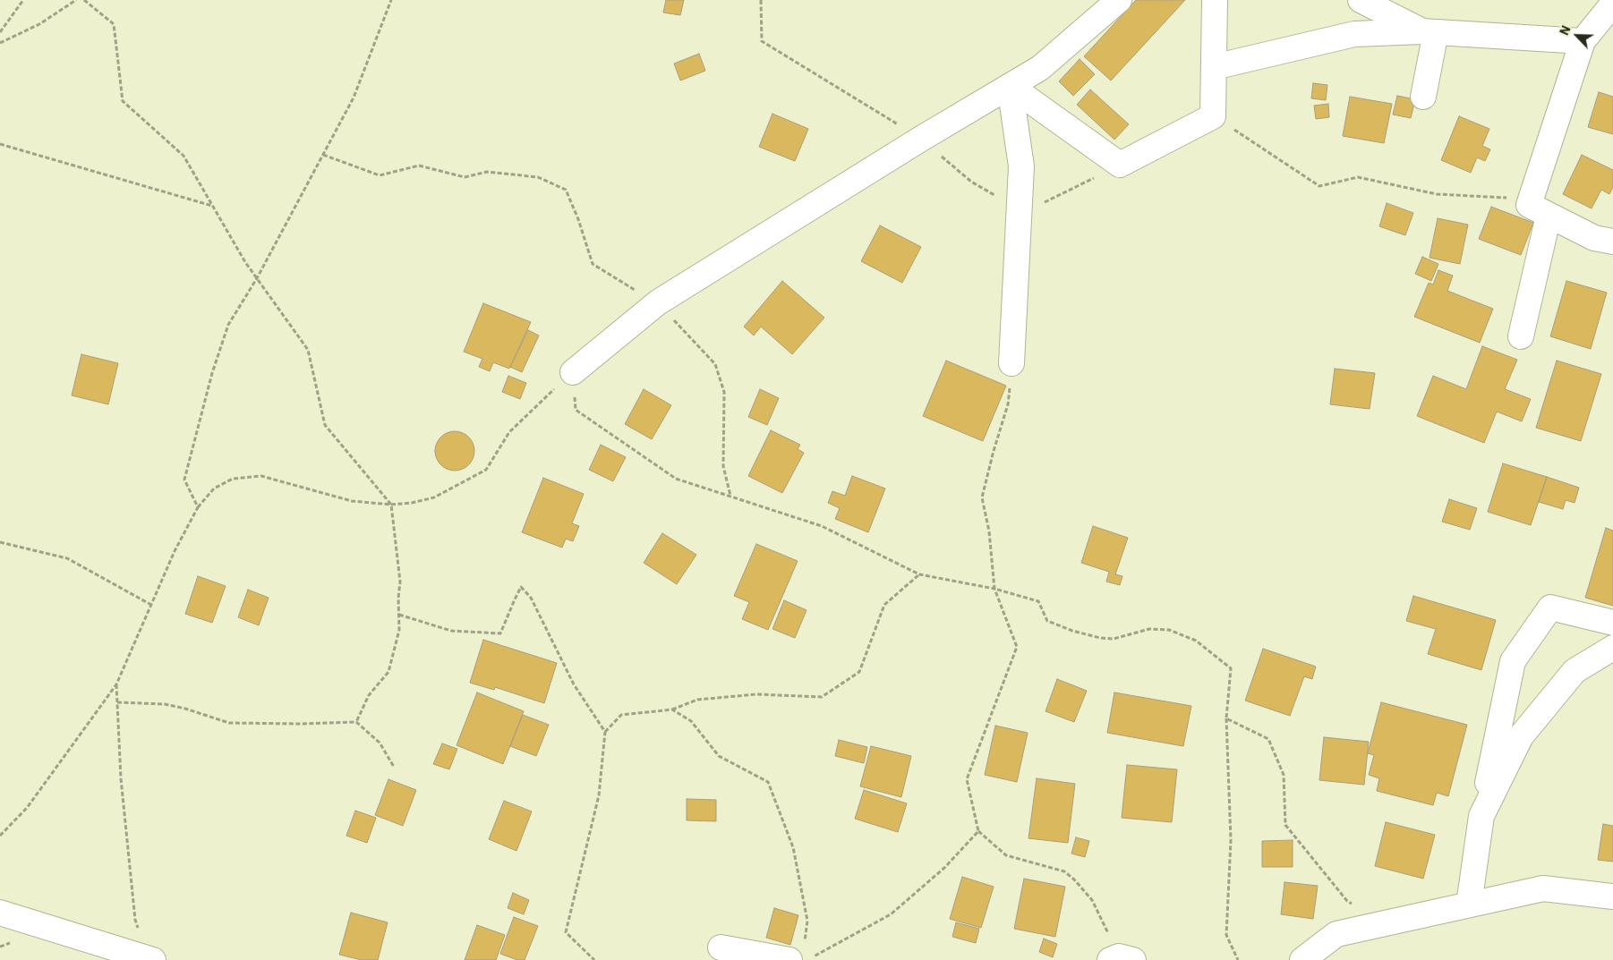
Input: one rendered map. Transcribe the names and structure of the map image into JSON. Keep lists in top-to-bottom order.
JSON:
{
  "north": "top left"
}
